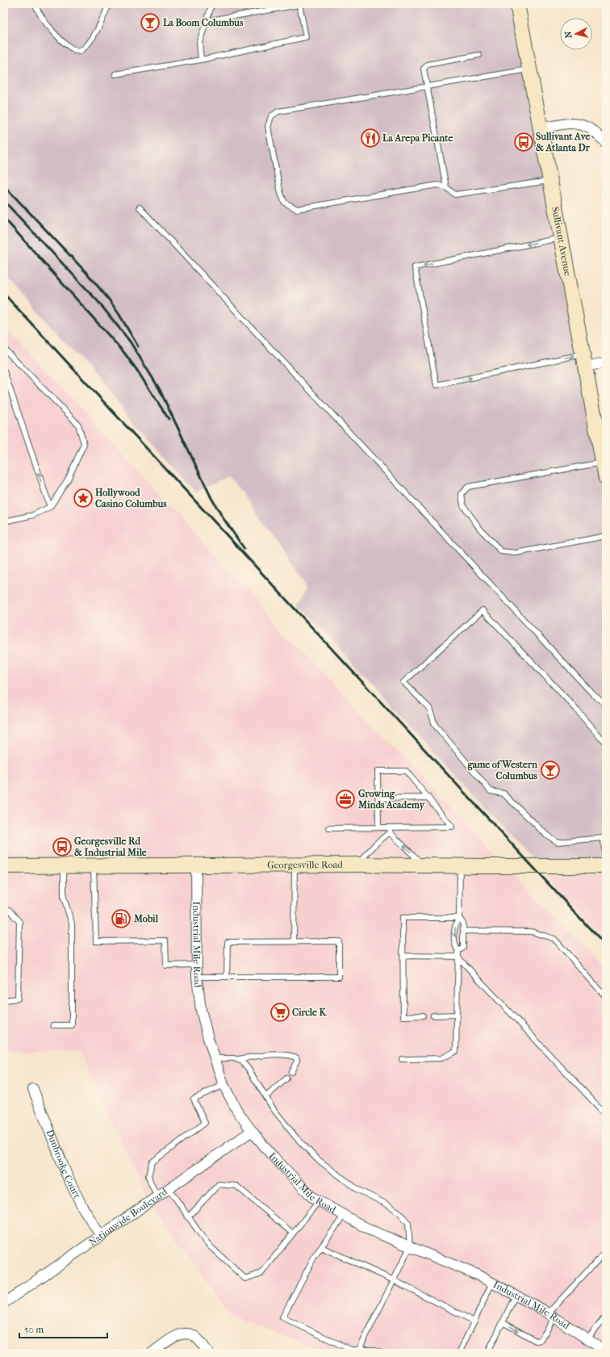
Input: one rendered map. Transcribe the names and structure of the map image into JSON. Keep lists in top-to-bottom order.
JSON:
{
  "streets": {
    "main road": ["Sullivant Avenue", "Georgesville Road"],
    "street": ["Industrial Mile Road", "Dunbrooke Court", "Nationwide Boulevard"]
  },
  "crossings": [
    ["Georgesville Road", "Industrial Mile Road"],
    ["Industrial Mile Road", "Nationwide Boulevard"],
    ["Dunbrooke Court", "Nationwide Boulevard"]
  ],
  "places": {
    "bar": ["La Boom Columbus", "game of Western Columbus"],
    "restaurant": ["La Arepa Picante"],
    "bus stop": ["Sullivant Ave & Atlanta Dr", "Georgesville Rd & Industrial Mile"],
    "place": ["Hollywood Casino Columbus"],
    "office": ["Growing Minds Academy"],
    "fuel station": ["Mobil"],
    "supermarket": ["Circle K"]
  },
  "scale_bar": "50 m",
  "north": "left"
}
